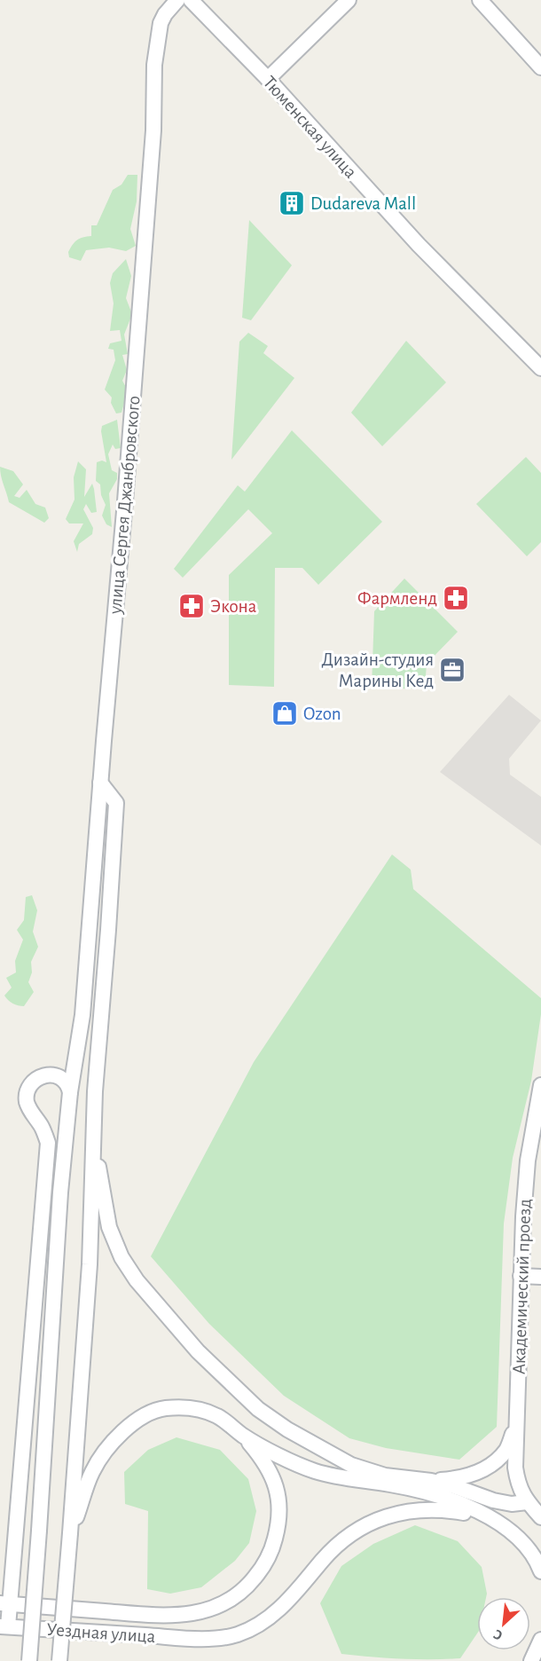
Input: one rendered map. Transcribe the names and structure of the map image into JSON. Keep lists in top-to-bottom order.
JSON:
{
  "streets": {
    "street": [
      "Тюменская улица",
      "улица Сергея Джанбровского",
      "Академический проезд",
      "Уездная улица"
    ]
  },
  "places": {
    "building": ["Dudareva Mall"],
    "pharmacy": ["Фармленд", "Экона"],
    "office": ["Дизайн-студия Марины Кед"],
    "shop": ["Ozon"]
  },
  "north": "bottom left"
}
